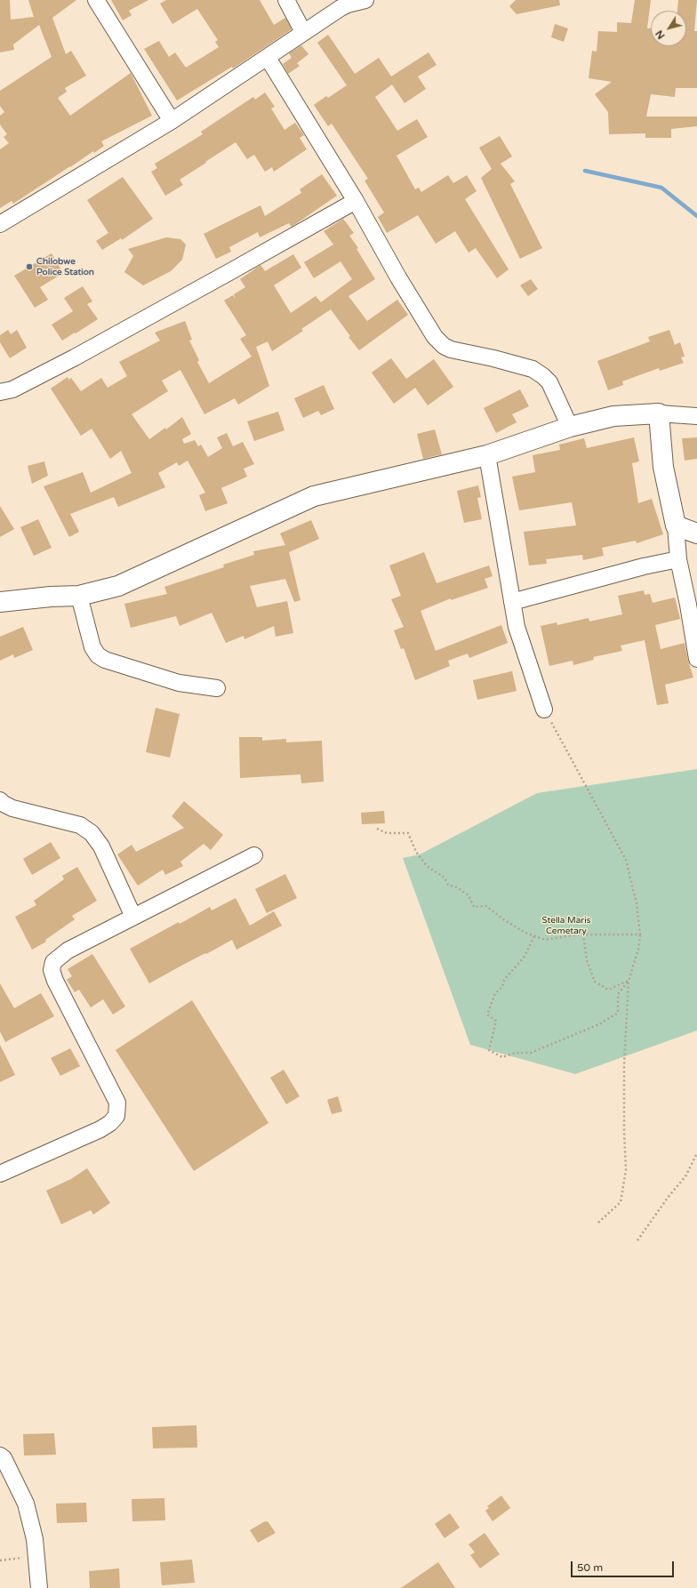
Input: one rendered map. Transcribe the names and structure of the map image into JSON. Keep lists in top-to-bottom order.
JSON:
{
  "parks": ["Stella Maris Cemetary"],
  "places": ["Chilobwe Police Station"],
  "scale_bar": "50 m",
  "north": "bottom left"
}
